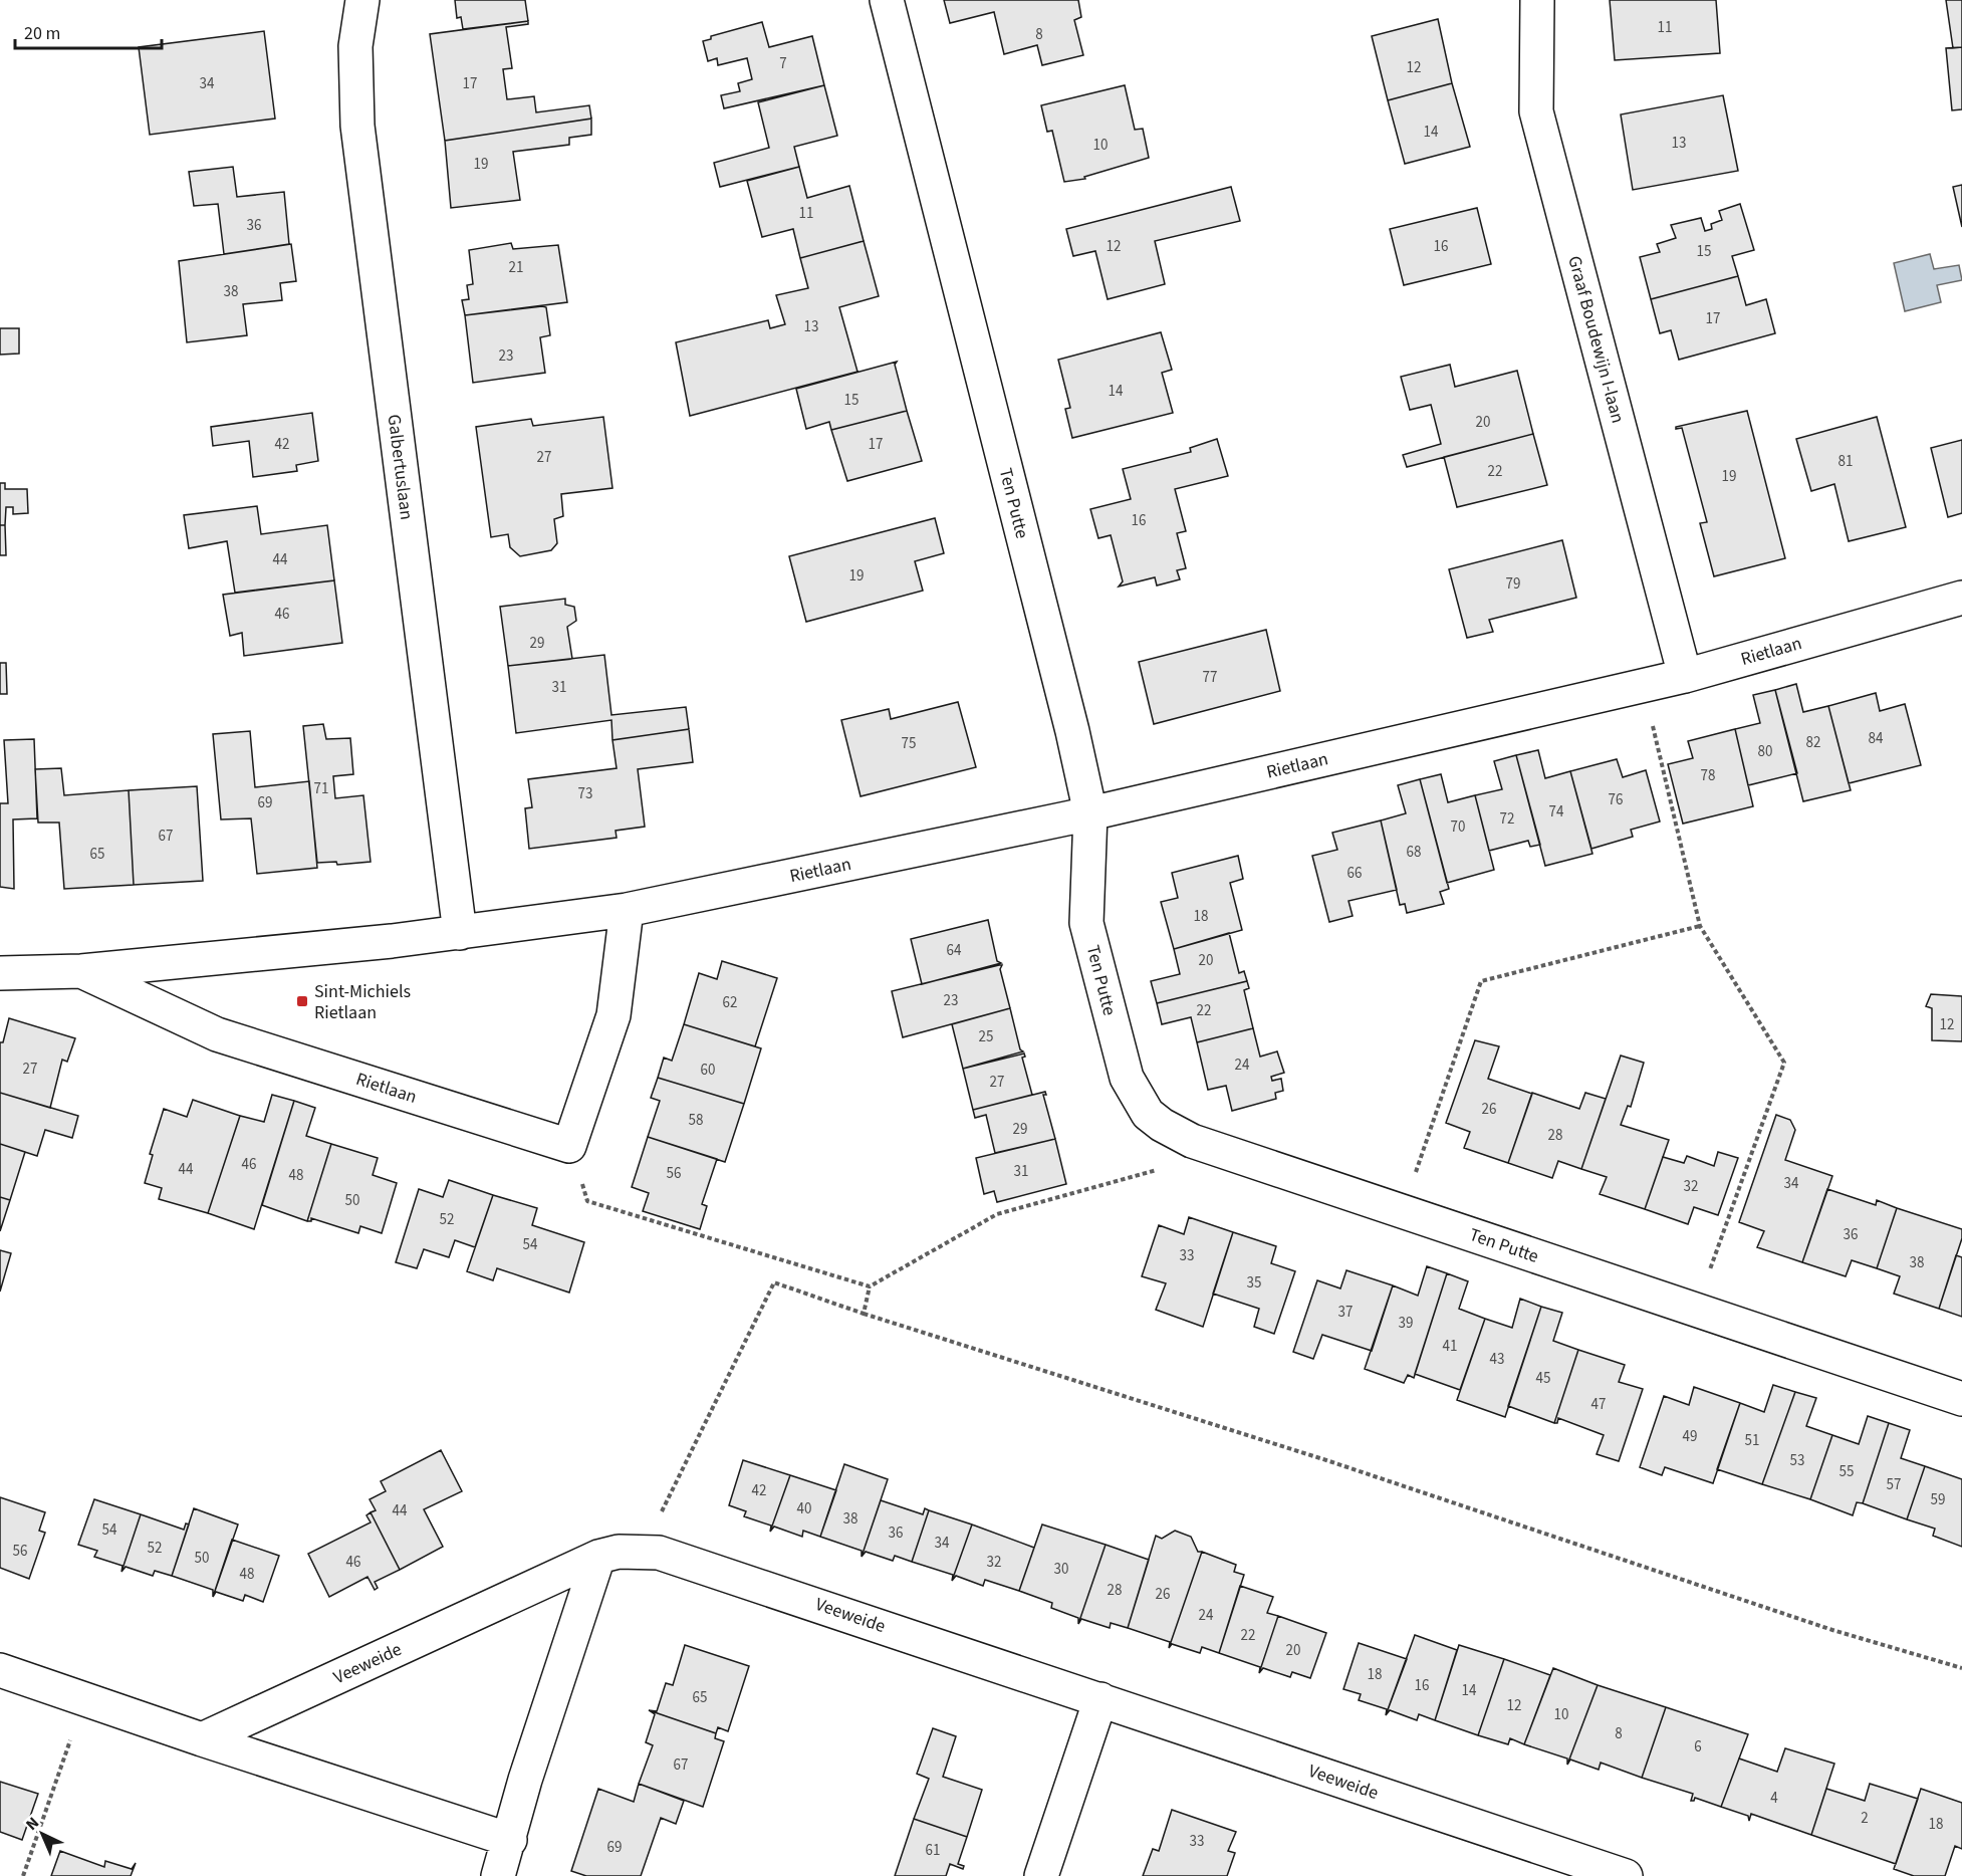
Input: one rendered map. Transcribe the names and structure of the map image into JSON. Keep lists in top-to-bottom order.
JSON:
{
  "streets": {
    "street": [
      "Graaf Boudewijn I-laan",
      "Galbertuslaan",
      "Ten Putte",
      "Rietlaan",
      "Veeweide"
    ]
  },
  "crossings": [
    ["Graaf Boudewijn I-laan", "Rietlaan"],
    ["Galbertuslaan", "Rietlaan"],
    ["Ten Putte", "Rietlaan"]
  ],
  "places": {
    "transit": ["Sint-Michiels Rietlaan"]
  },
  "house_numbers": [
    "11",
    "8",
    "7",
    "12",
    "34",
    "17",
    "14",
    "13",
    "10",
    "19",
    "11",
    "36",
    "12",
    "16",
    "15",
    "21",
    "38",
    "17",
    "13",
    "23",
    "14",
    "15",
    "20",
    "42",
    "17",
    "27",
    "81",
    "22",
    "19",
    "16",
    "44",
    "19",
    "79",
    "46",
    "29",
    "77",
    "31",
    "84",
    "82",
    "75",
    "80",
    "78",
    "71",
    "73",
    "76",
    "69",
    "74",
    "72",
    "70",
    "67",
    "68",
    "65",
    "66",
    "18",
    "64",
    "20",
    "23",
    "62",
    "22",
    "12",
    "25",
    "24",
    "27",
    "60",
    "27",
    "26",
    "58",
    "29",
    "28",
    "46",
    "44",
    "31",
    "56",
    "48",
    "34",
    "32",
    "50",
    "52",
    "36",
    "54",
    "33",
    "38",
    "35",
    "37",
    "39",
    "41",
    "43",
    "45",
    "47",
    "49",
    "51",
    "53",
    "55",
    "57",
    "42",
    "59",
    "40",
    "44",
    "38",
    "54",
    "36",
    "34",
    "52",
    "56",
    "50",
    "46",
    "32",
    "30",
    "48",
    "28",
    "26",
    "24",
    "22",
    "20",
    "18",
    "16",
    "14",
    "65",
    "12",
    "10",
    "8",
    "6",
    "67",
    "4",
    "2",
    "18",
    "33",
    "69",
    "61"
  ],
  "scale_bar": "20 m",
  "north": "top left"
}
